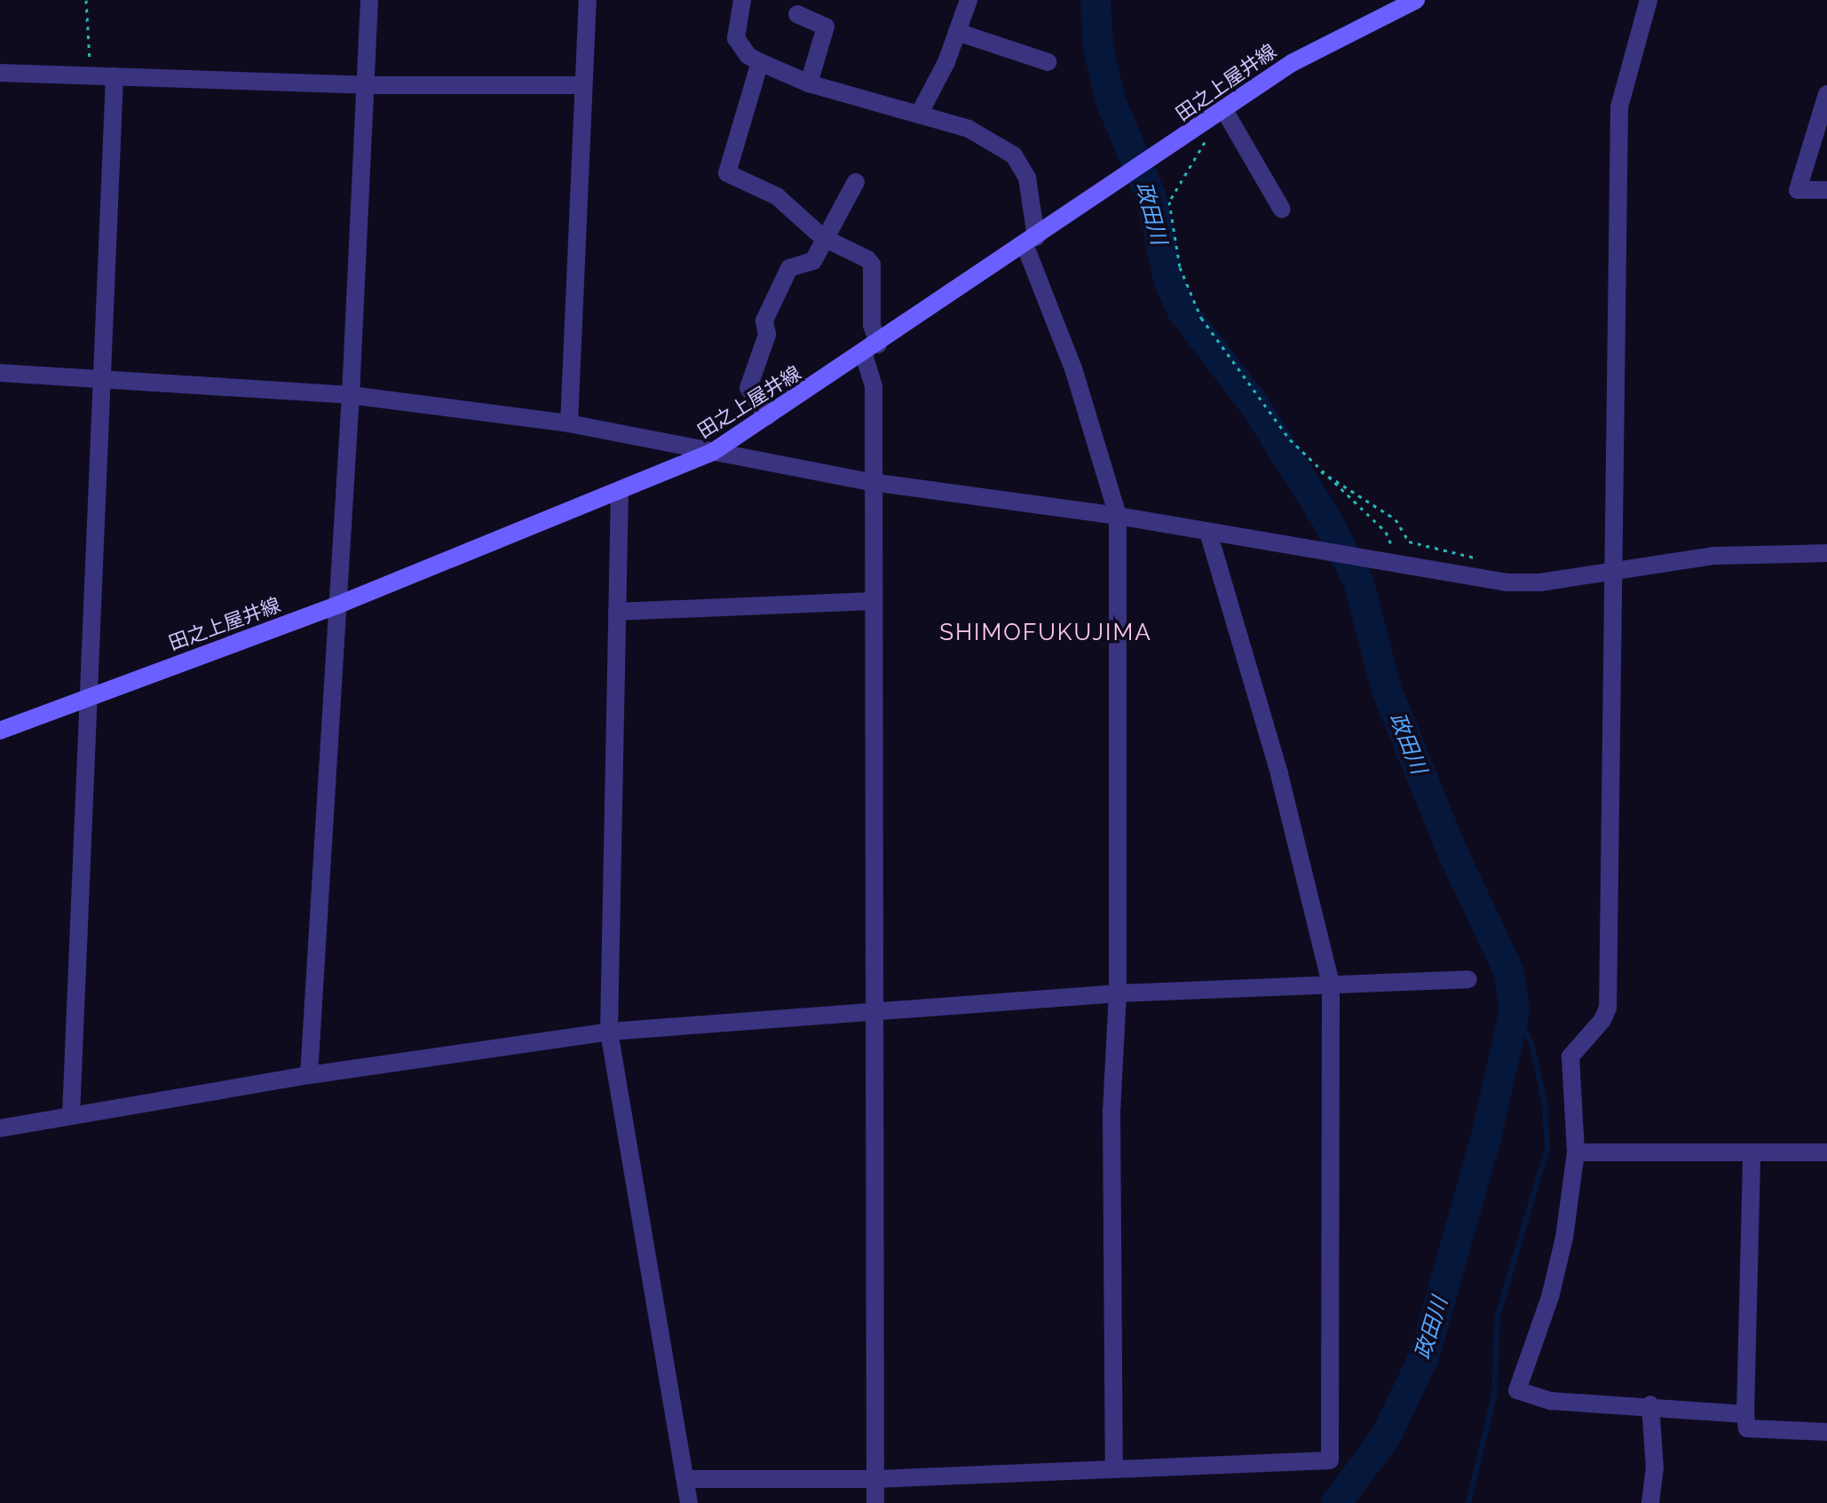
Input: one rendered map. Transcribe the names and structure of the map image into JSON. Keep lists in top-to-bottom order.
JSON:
{
  "streets": {
    "main road": ["田之上屋井線"]
  },
  "districts": ["SHIMOFUKUJIMA"],
  "water": ["政田川"]
}
